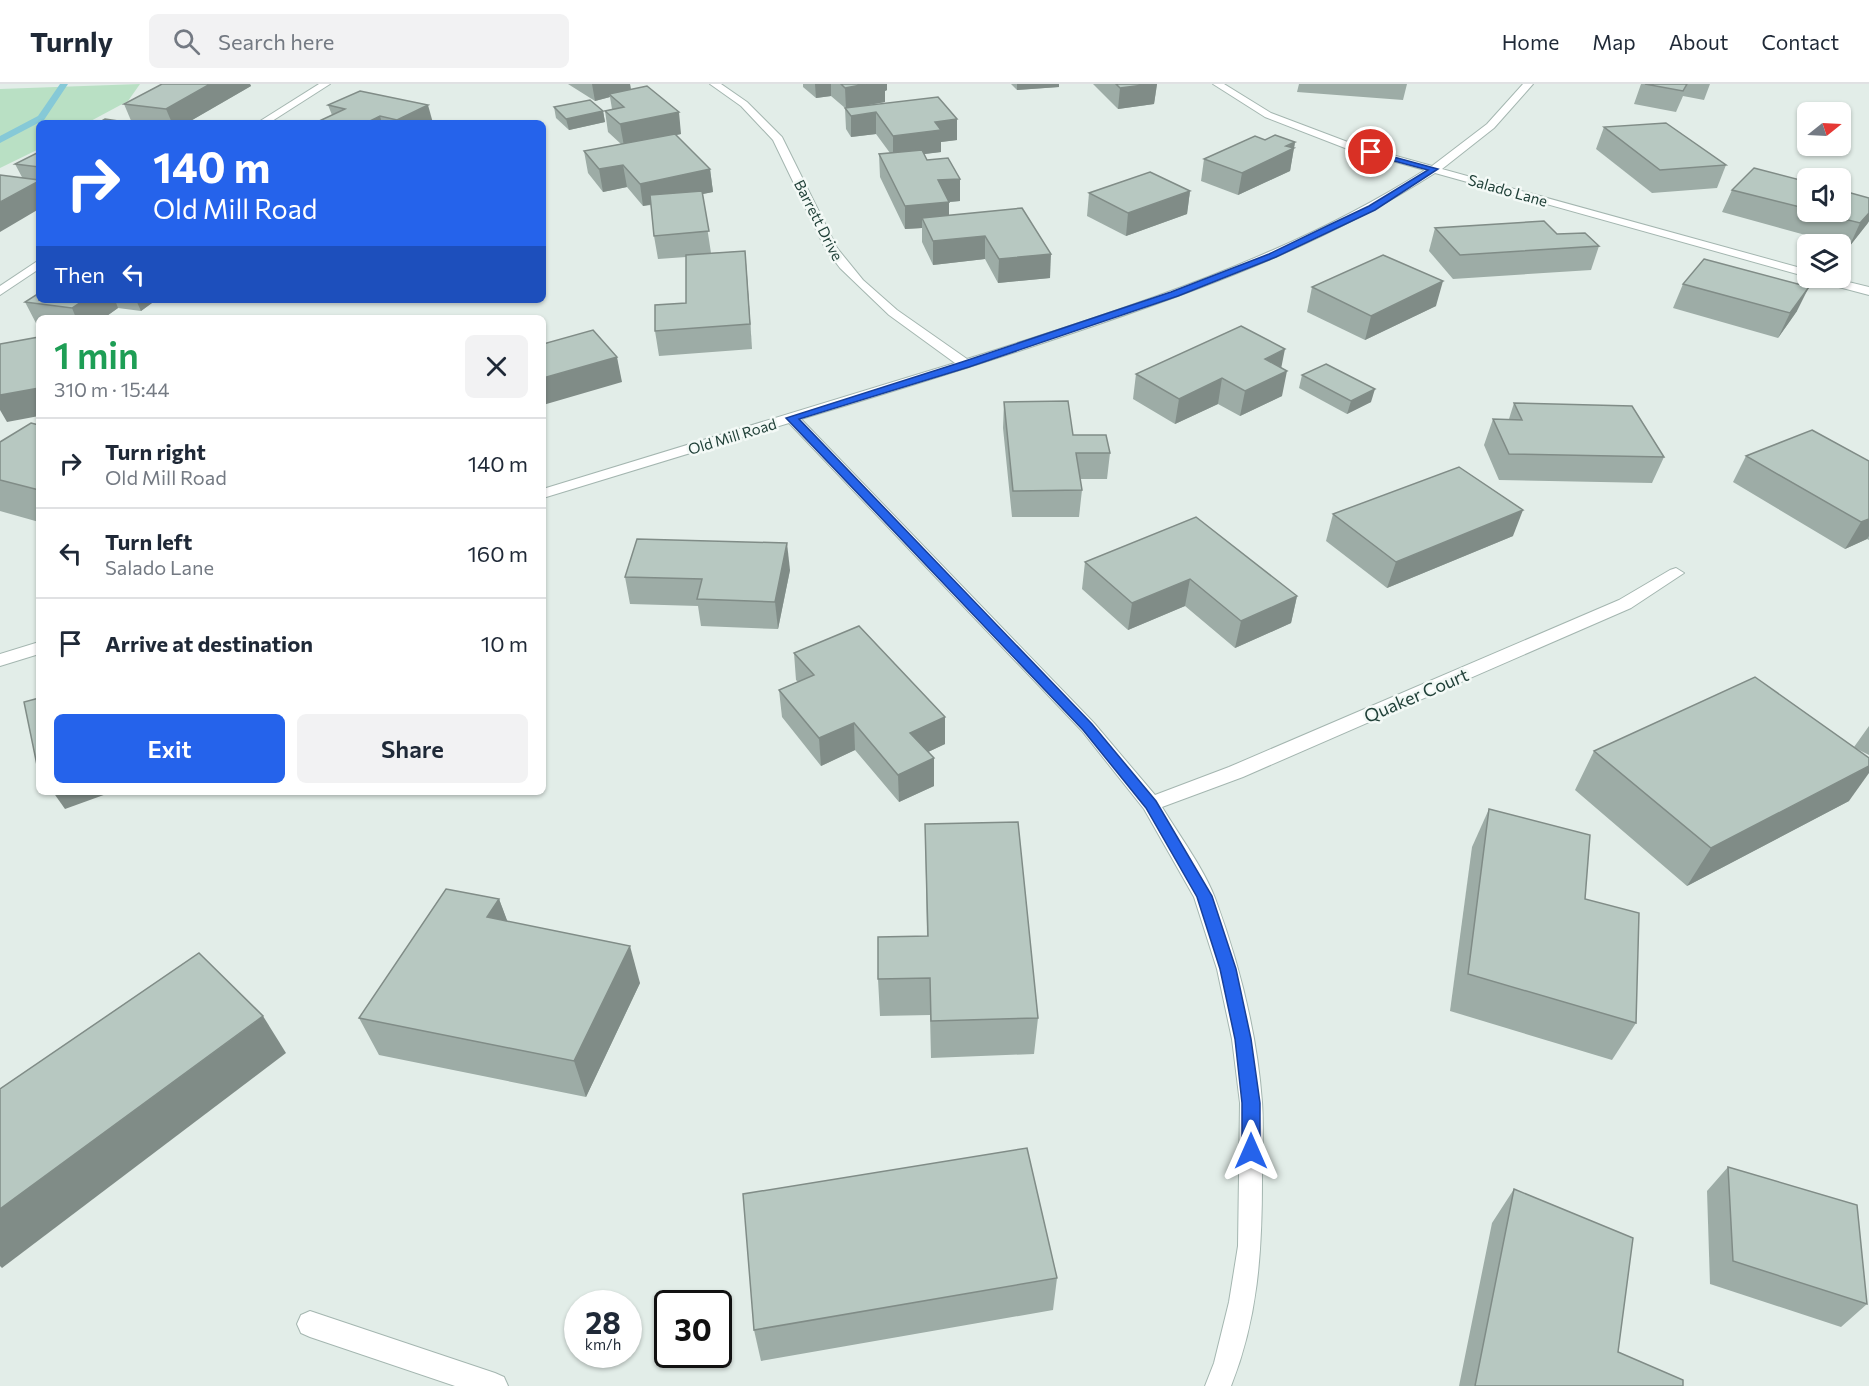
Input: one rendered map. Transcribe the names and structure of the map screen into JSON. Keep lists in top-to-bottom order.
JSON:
{
  "streets": {
    "street": [
      "Salado Lane",
      "Barrett Drive",
      "Old Mill Road",
      "Quaker Court"
    ]
  },
  "crossings": [
    ["Salado Lane", "Old Mill Road"],
    ["Barrett Drive", "Old Mill Road"]
  ],
  "north": "right",
  "page": {
    "header": "Turnly",
    "search": "Search here",
    "nav": [
      "Home",
      "Map",
      "About",
      "Contact"
    ],
    "turn": ["140 m", "Old Mill Road"],
    "then": "Then",
    "heading": ["1 min", "310 m · 15:44"],
    "list": [
      {
        "name": "Turn right",
        "note": "Old Mill Road",
        "value": "140 m"
      },
      {
        "name": "Turn left",
        "note": "Salado Lane",
        "value": "160 m"
      },
      {
        "name": "Arrive at destination",
        "value": "10 m"
      }
    ],
    "buttons": ["Exit", "Share"],
    "speed": "28 km/h",
    "limit": "30"
  }
}
